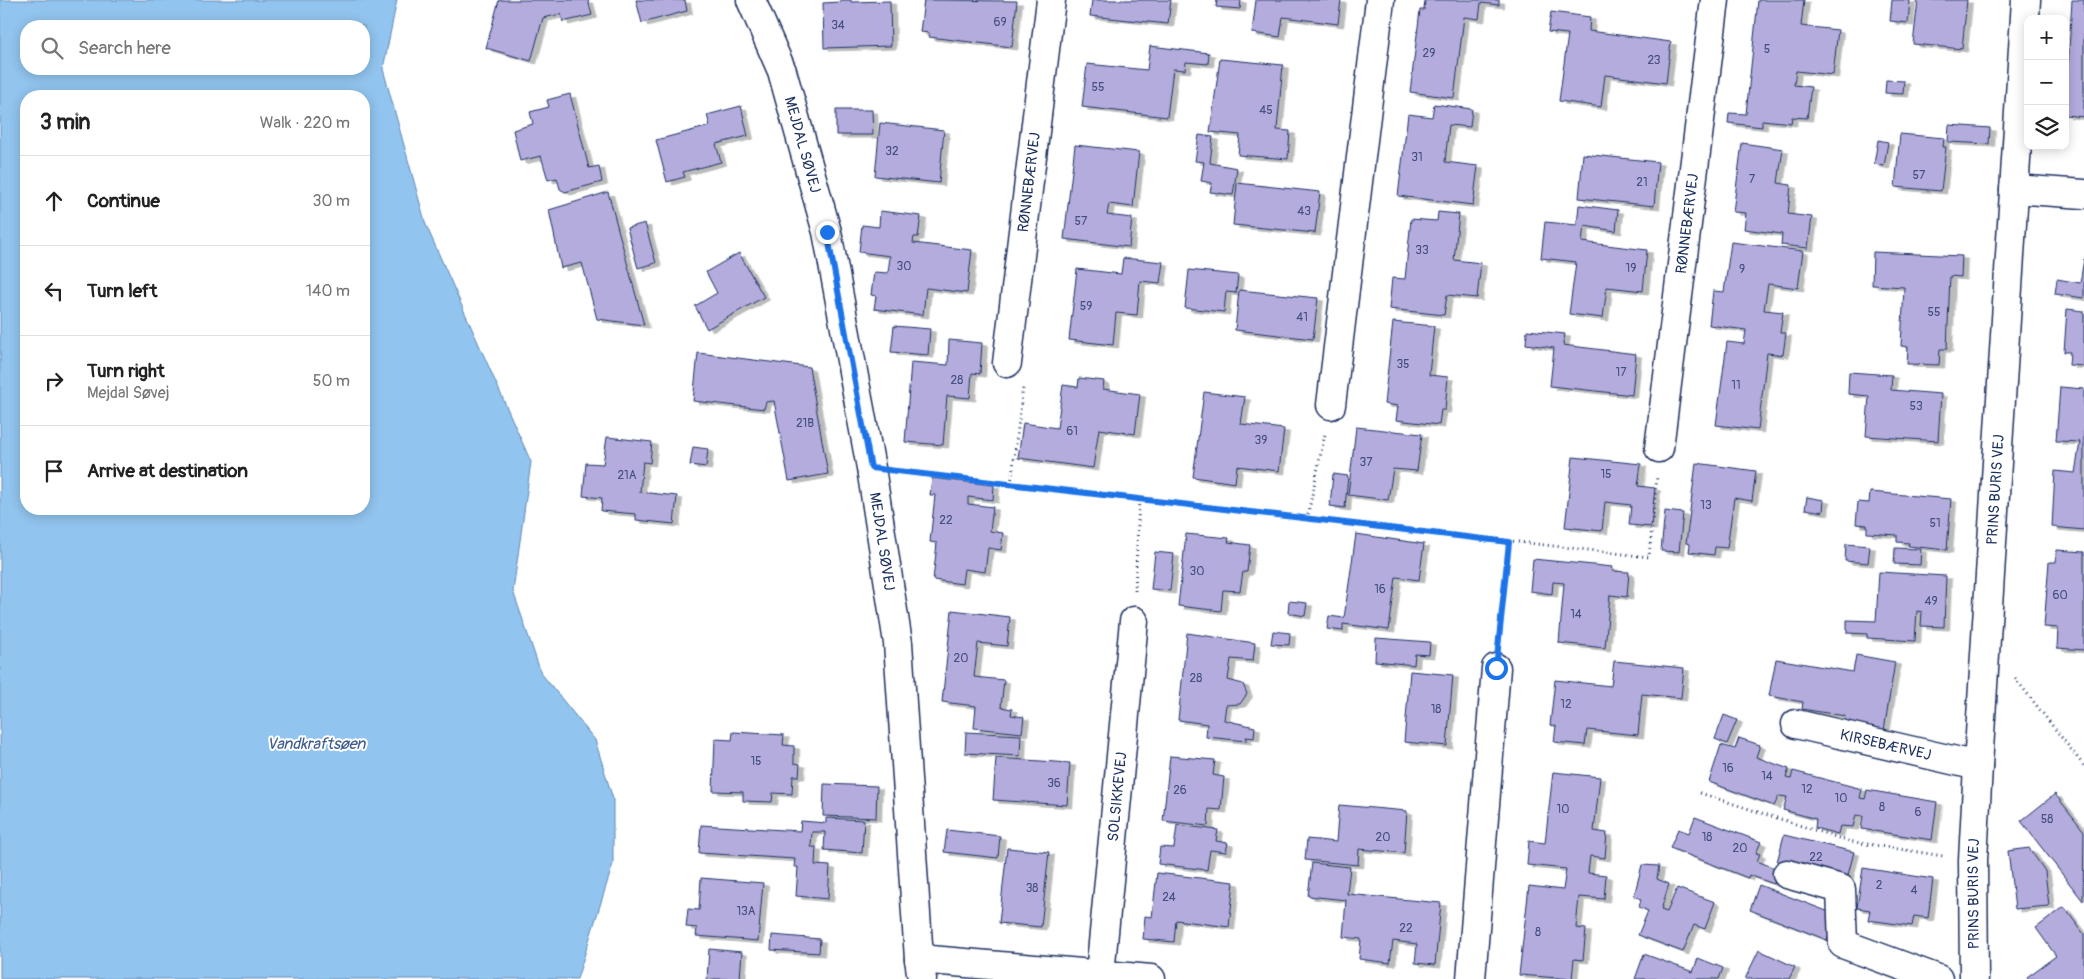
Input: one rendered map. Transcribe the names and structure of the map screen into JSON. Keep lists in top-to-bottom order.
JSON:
{
  "streets": {
    "street": [
      "MEJDAL SØVEJ",
      "RØNNEBÆRVEJ",
      "PRINS BURIS VEJ",
      "KIRSEBÆRVEJ",
      "SOLSIKKEVEJ"
    ]
  },
  "crossings": [
    ["PRINS BURIS VEJ", "KIRSEBÆRVEJ"]
  ],
  "water": ["Vandkraftsøen"],
  "house_numbers": [
    "69",
    "34",
    "5",
    "29",
    "23",
    "55",
    "45",
    "32",
    "31",
    "57",
    "7",
    "21",
    "43",
    "57",
    "33",
    "30",
    "19",
    "9",
    "59",
    "55",
    "41",
    "35",
    "17",
    "28",
    "11",
    "53",
    "21B",
    "61",
    "39",
    "37",
    "15",
    "21A",
    "13",
    "22",
    "51",
    "30",
    "16",
    "60",
    "49",
    "14",
    "20",
    "28",
    "12",
    "18",
    "15",
    "16",
    "14",
    "36",
    "12",
    "26",
    "10",
    "8",
    "10",
    "6",
    "58",
    "20",
    "18",
    "20",
    "22",
    "2",
    "38",
    "4",
    "24",
    "13A",
    "22",
    "8"
  ],
  "page": {
    "map_buttons": ["+", "−"],
    "search": "Search here",
    "heading": ["3 min", "Walk · 220 m"],
    "list": [
      ["Continue", "30 m"],
      ["Turn left", "140 m"],
      ["Turn right", "Mejdal Søvej", "50 m"],
      "Arrive at destination"
    ]
  }
}
